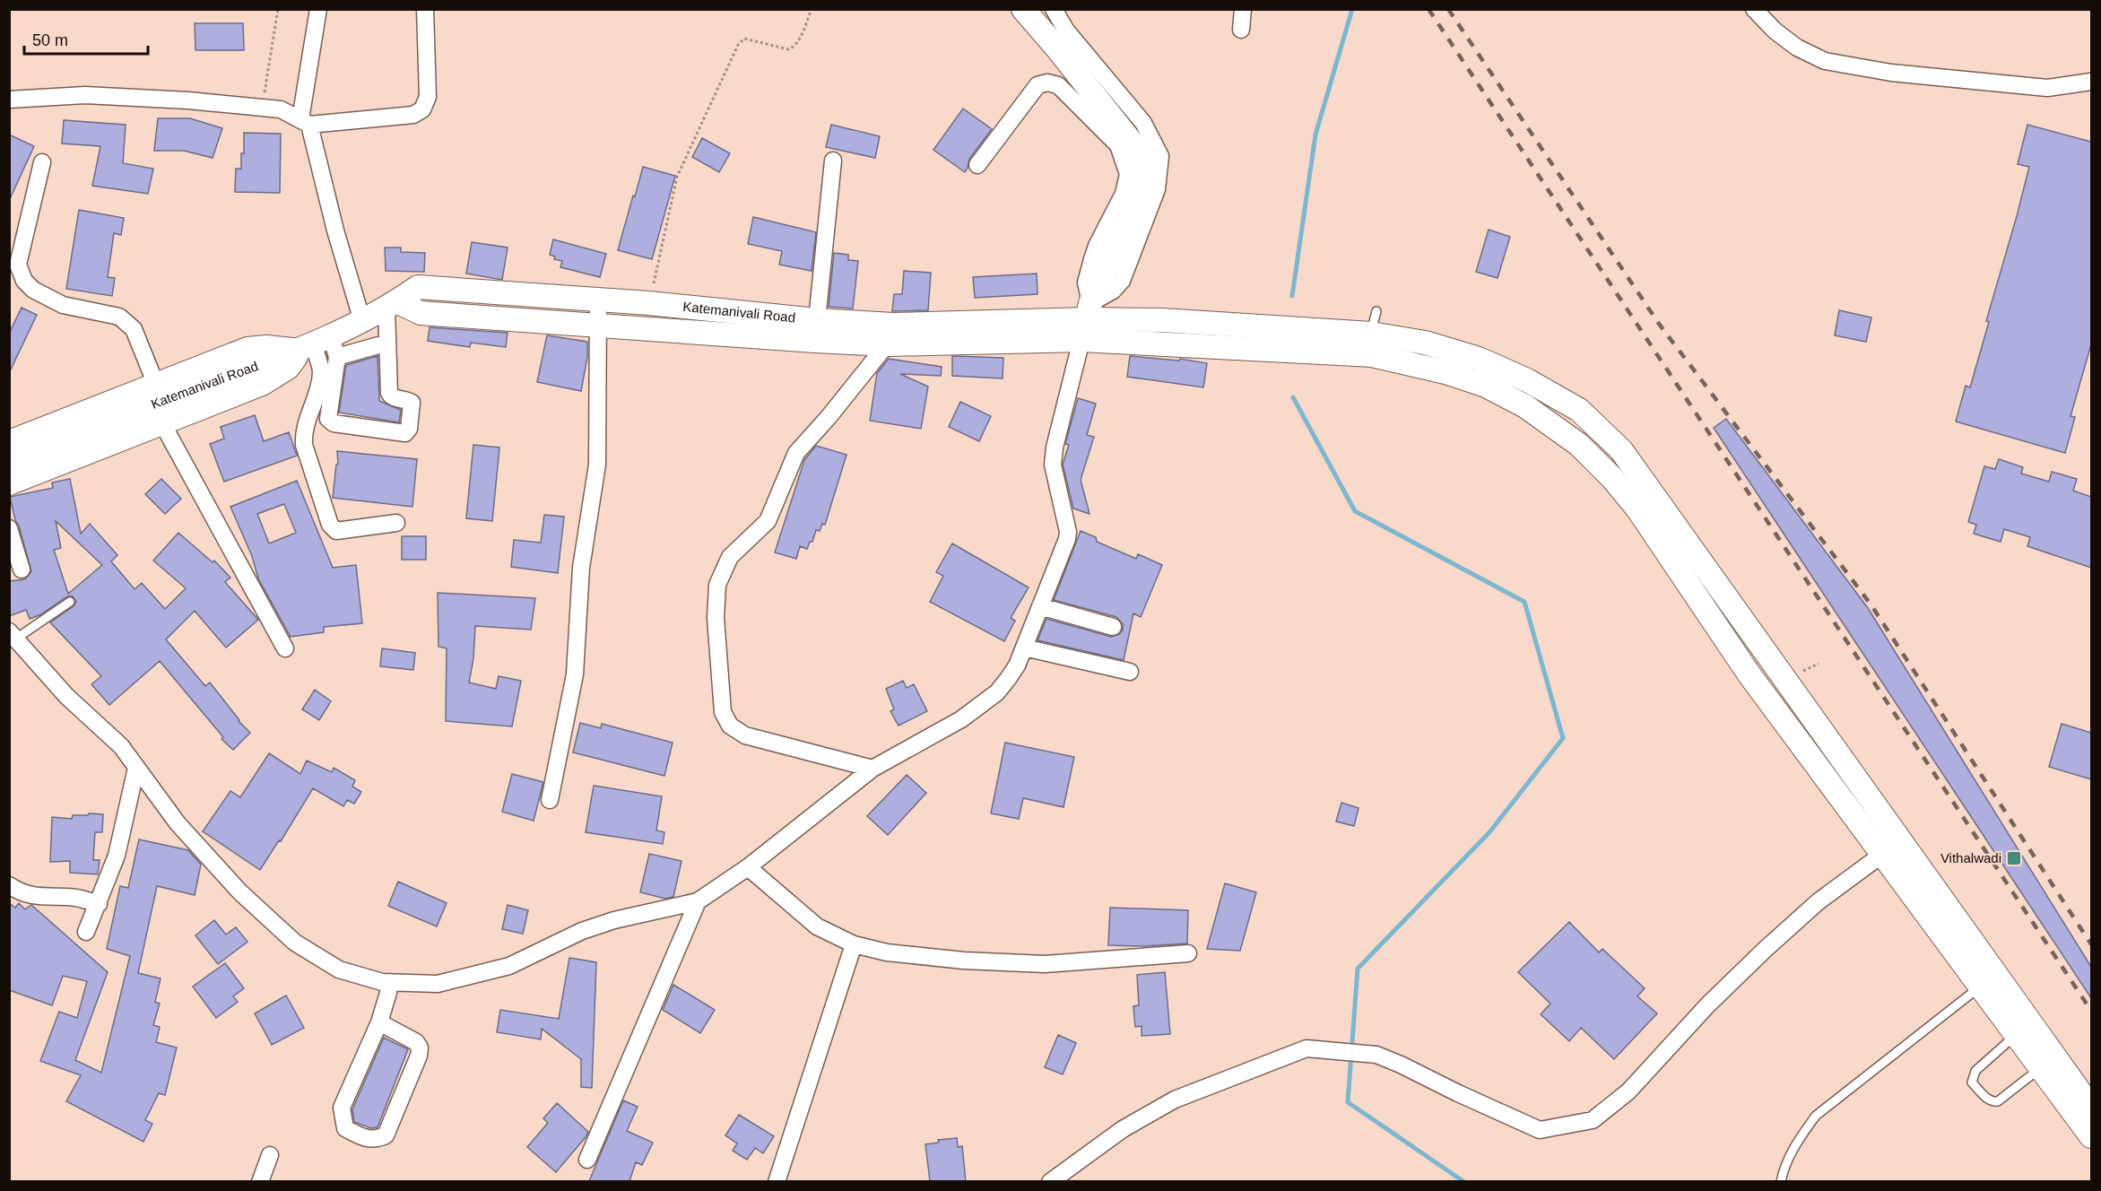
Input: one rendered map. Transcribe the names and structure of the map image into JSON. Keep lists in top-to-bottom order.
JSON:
{
  "streets": {
    "main road": ["Katemanivali Road"]
  },
  "places": {
    "transit": ["Vithalwadi"]
  },
  "scale_bar": "50 m"
}
